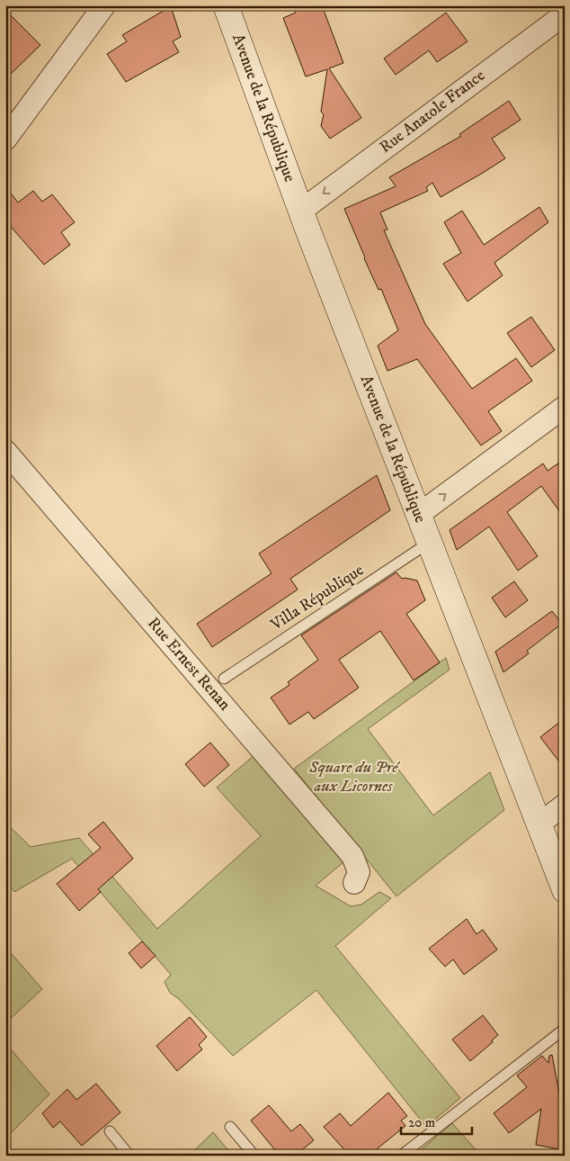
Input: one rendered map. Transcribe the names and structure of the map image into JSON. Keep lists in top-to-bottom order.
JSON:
{
  "streets": {
    "main road": ["Avenue de la République"],
    "street": ["Rue Anatole France", "Rue Ernest Renan"],
    "lane": ["Villa République"]
  },
  "crossings": [
    ["Avenue de la République", "Rue Anatole France"],
    ["Avenue de la République", "Villa République"]
  ],
  "one_way": ["Rue Anatole France"],
  "parks": ["Square du Pré aux Licornes"],
  "scale_bar": "20 m"
}
